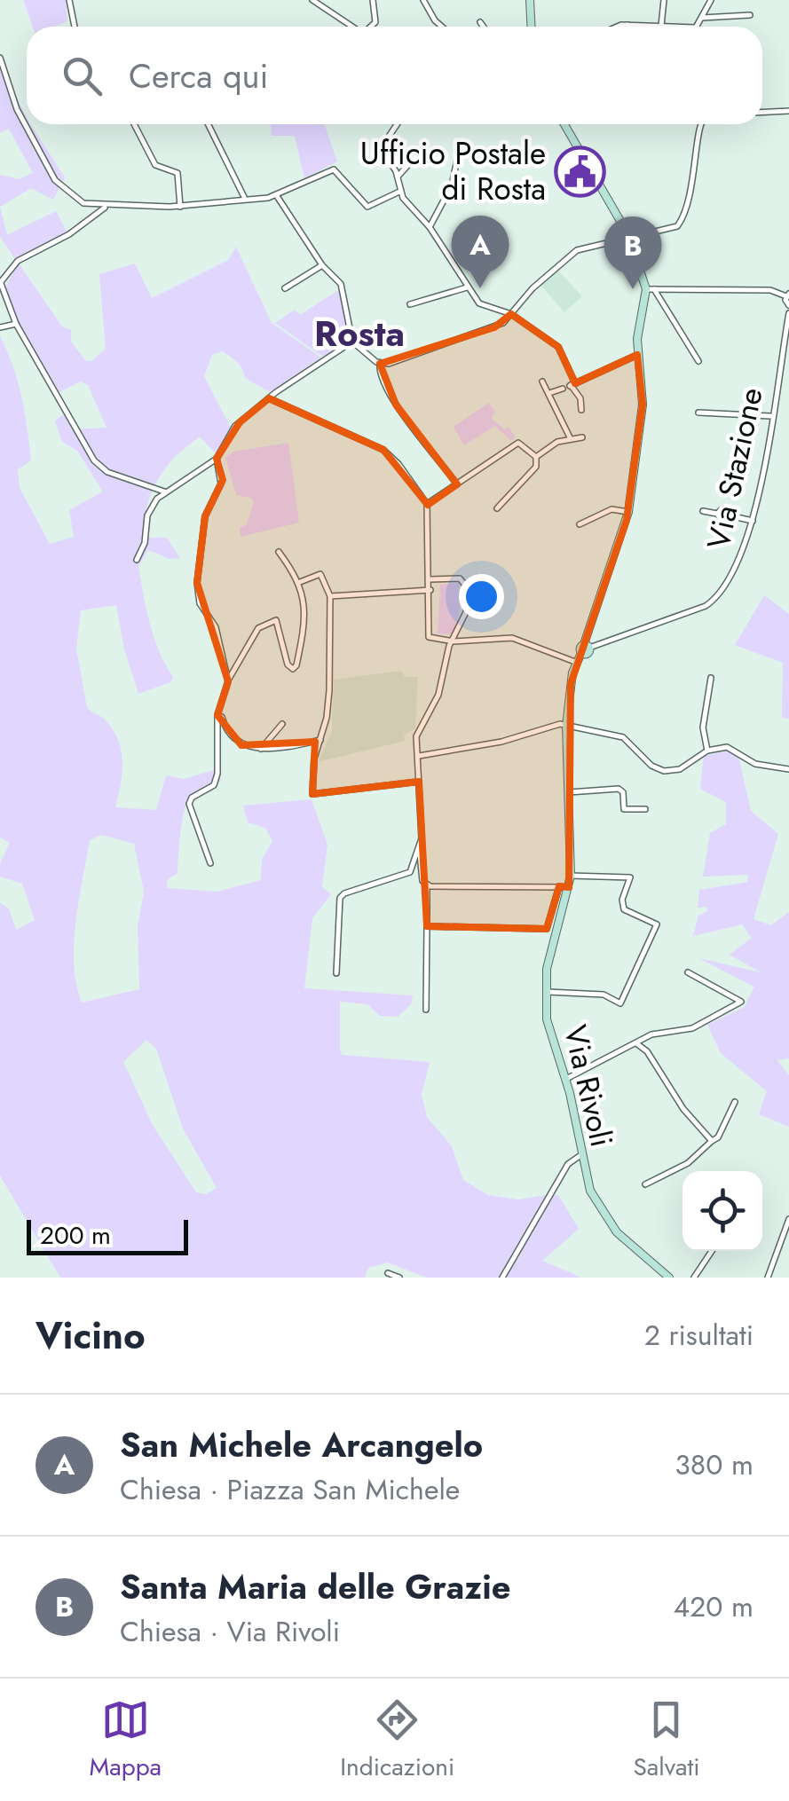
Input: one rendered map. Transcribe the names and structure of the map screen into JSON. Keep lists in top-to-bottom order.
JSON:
{
  "streets": {
    "street": ["Via Stazione", "Via Rivoli"]
  },
  "crossings": [
    ["Via Stazione", "Via Rivoli"]
  ],
  "districts": ["Rosta"],
  "places": {
    "public building": ["Ufficio Postale di Rosta"]
  },
  "scale_bar": "200 m",
  "page": {
    "search": "Cerca qui",
    "pins": ["A", "B"],
    "scale": "200 m",
    "heading": ["Vicino", "2 risultati"],
    "list": [
      {
        "mark": "A",
        "name": "San Michele Arcangelo",
        "note": "Chiesa · Piazza San Michele",
        "value": "380 m"
      },
      {
        "mark": "B",
        "name": "Santa Maria delle Grazie",
        "note": "Chiesa · Via Rivoli",
        "value": "420 m"
      }
    ],
    "nav": ["Mappa", "Indicazioni", "Salvati"]
  }
}
